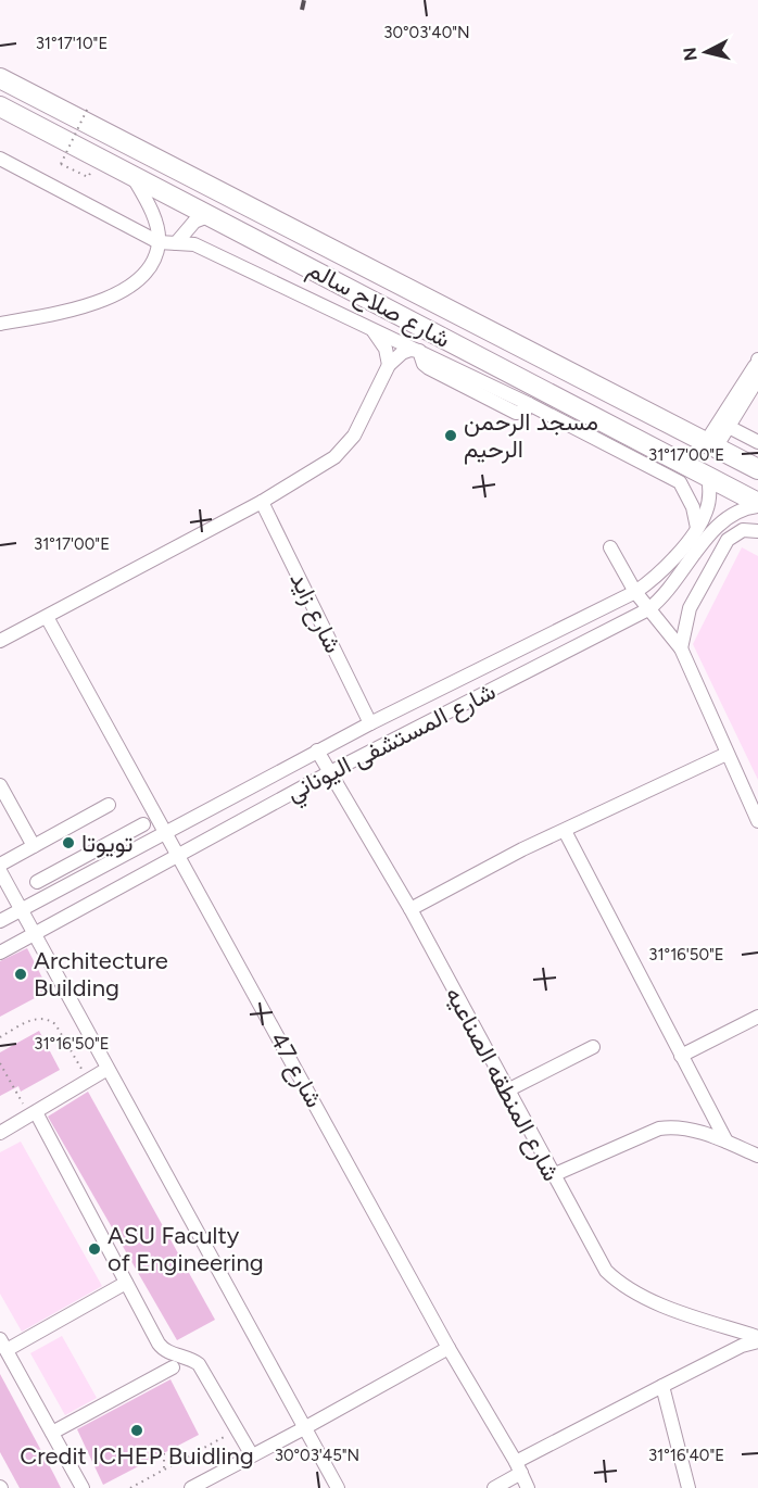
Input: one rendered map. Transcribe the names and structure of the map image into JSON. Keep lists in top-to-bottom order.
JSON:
{
  "streets": {
    "highway": ["شارع صلاح سالم"],
    "street": [
      "شارع زايد",
      "شارع المستشفى اليوناني",
      "شارع 47",
      "شارع المنطقه الصناعيه"
    ]
  },
  "crossings": [
    ["شارع صلاح سالم", "شارع المستشفى اليوناني"],
    ["شارع زايد", "شارع المستشفى اليوناني"],
    ["شارع المستشفى اليوناني", "شارع 47"],
    ["شارع المستشفى اليوناني", "شارع المنطقه الصناعيه"]
  ],
  "places": [
    "مسجد الرحمن الرحيم",
    "تويوتا",
    "Architecture Building",
    "ASU Faculty of Engineering",
    "Credit ICHEP Buidling"
  ],
  "north": "left",
  "coordinates": [
    "30°03'40\"N",
    "31°17'10\"E",
    "31°17'00\"E",
    "31°16'50\"E",
    "31°16'40\"E",
    "30°03'45\"N"
  ]
}
